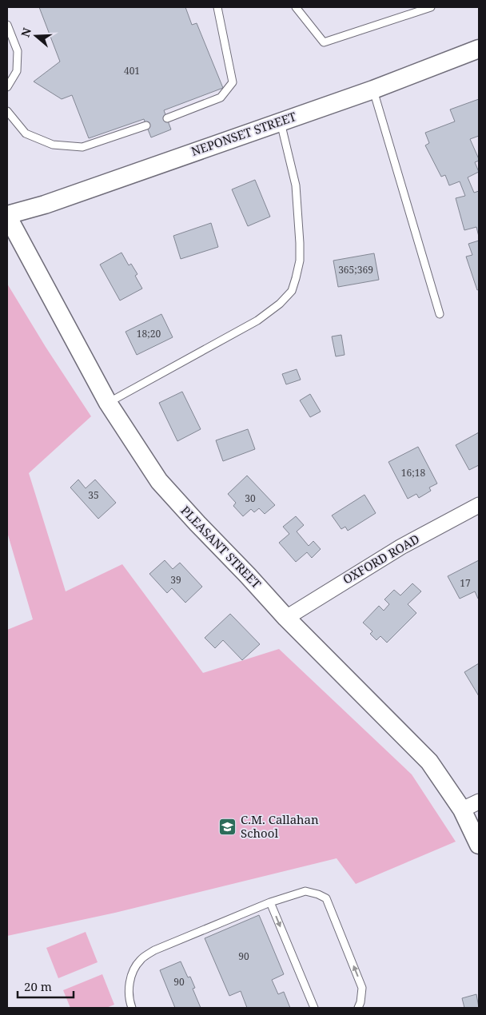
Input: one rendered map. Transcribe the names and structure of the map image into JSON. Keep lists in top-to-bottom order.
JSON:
{
  "streets": {
    "street": ["NEPONSET STREET", "PLEASANT STREET", "OXFORD ROAD"]
  },
  "crossings": [
    ["NEPONSET STREET", "PLEASANT STREET"],
    ["PLEASANT STREET", "OXFORD ROAD"]
  ],
  "places": {
    "school or university": ["C.M. Callahan School"]
  },
  "house_numbers": [
    "401",
    "365;369",
    "18;20",
    "16;18",
    "35",
    "30",
    "39",
    "17",
    "90",
    "90"
  ],
  "scale_bar": "20 m",
  "north": "left"
}
